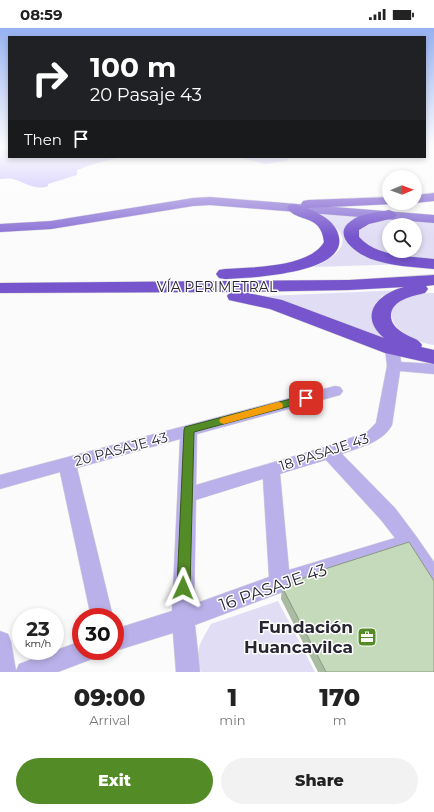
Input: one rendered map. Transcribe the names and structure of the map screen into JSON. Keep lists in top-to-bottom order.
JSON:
{
  "streets": {
    "highway": ["VÍA PERIMETRAL"],
    "street": ["20 PASAJE 43", "18 PASAJE 43", "16 PASAJE 43"]
  },
  "places": {
    "office": ["Fundación Huancavilca"]
  },
  "north": "right",
  "page": {
    "status": "08:59",
    "turn": ["100 m", "20 Pasaje 43"],
    "then": "Then",
    "speed": "23 km/h",
    "limit": "30",
    "eta": [
      "09:00",
      "Arrival",
      "1",
      "min",
      "170",
      "m"
    ],
    "buttons": ["Exit", "Share"]
  }
}
